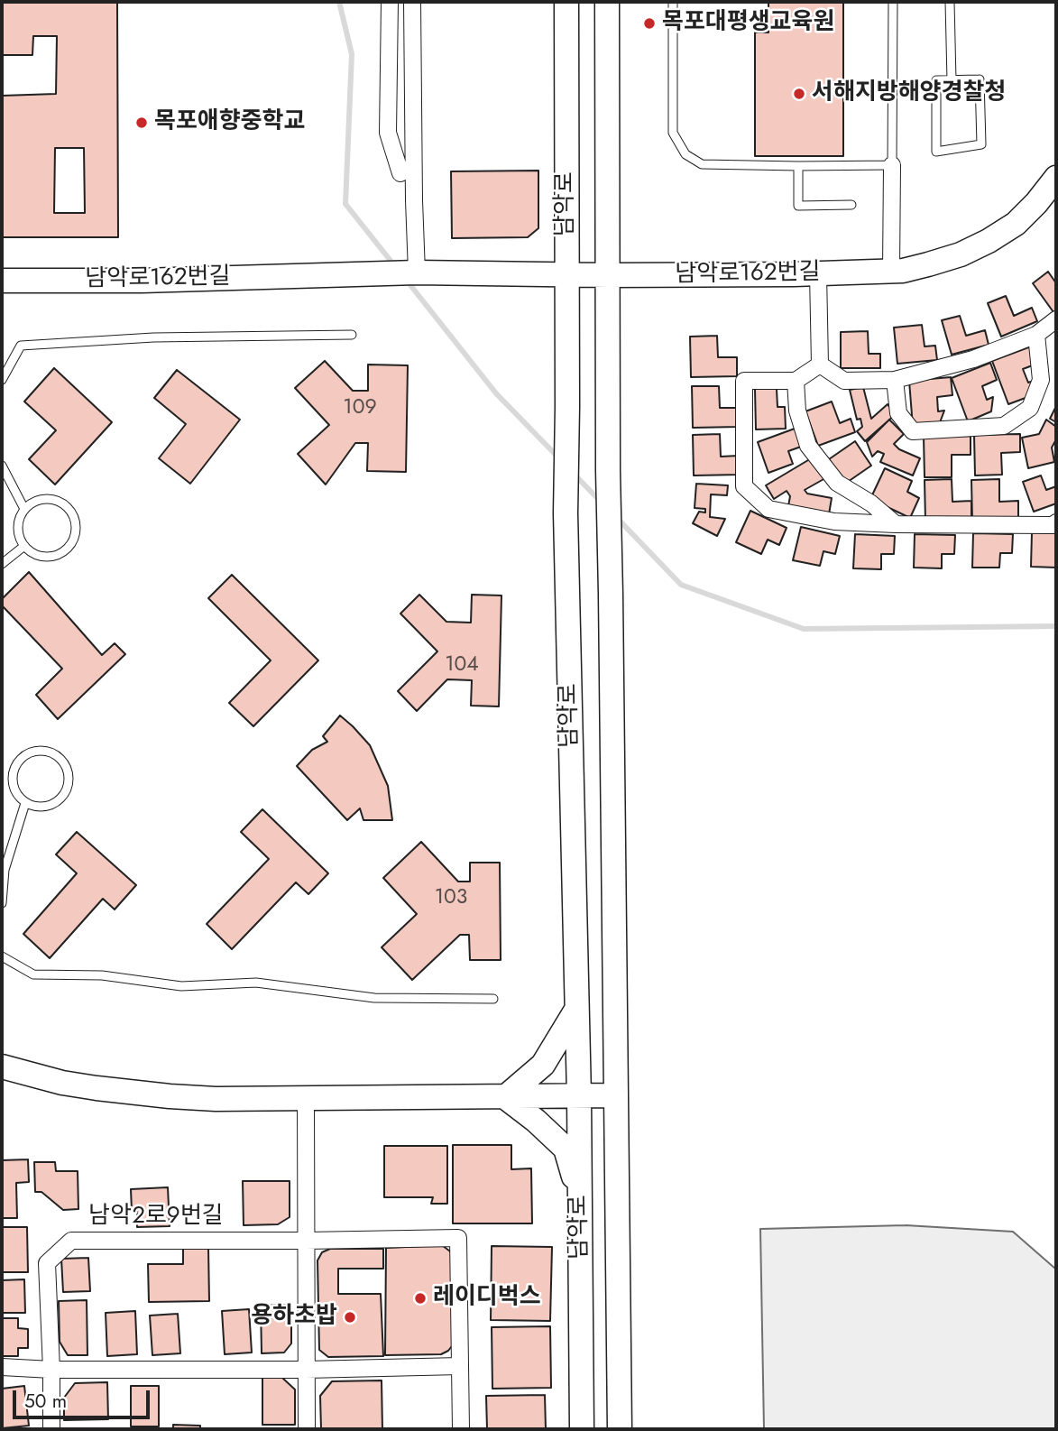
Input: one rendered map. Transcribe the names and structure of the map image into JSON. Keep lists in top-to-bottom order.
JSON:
{
  "streets": {
    "street": ["남악로", "남악로162번길", "남악2로9번길"]
  },
  "crossings": [
    ["남악로", "남악로162번길"]
  ],
  "places": [
    "목포대평생교육원",
    "서해지방해양경찰청",
    "목포애향중학교",
    "레이디벅스",
    "용하초밥"
  ],
  "house_numbers": ["109", "104", "103"],
  "scale_bar": "50 m"
}
